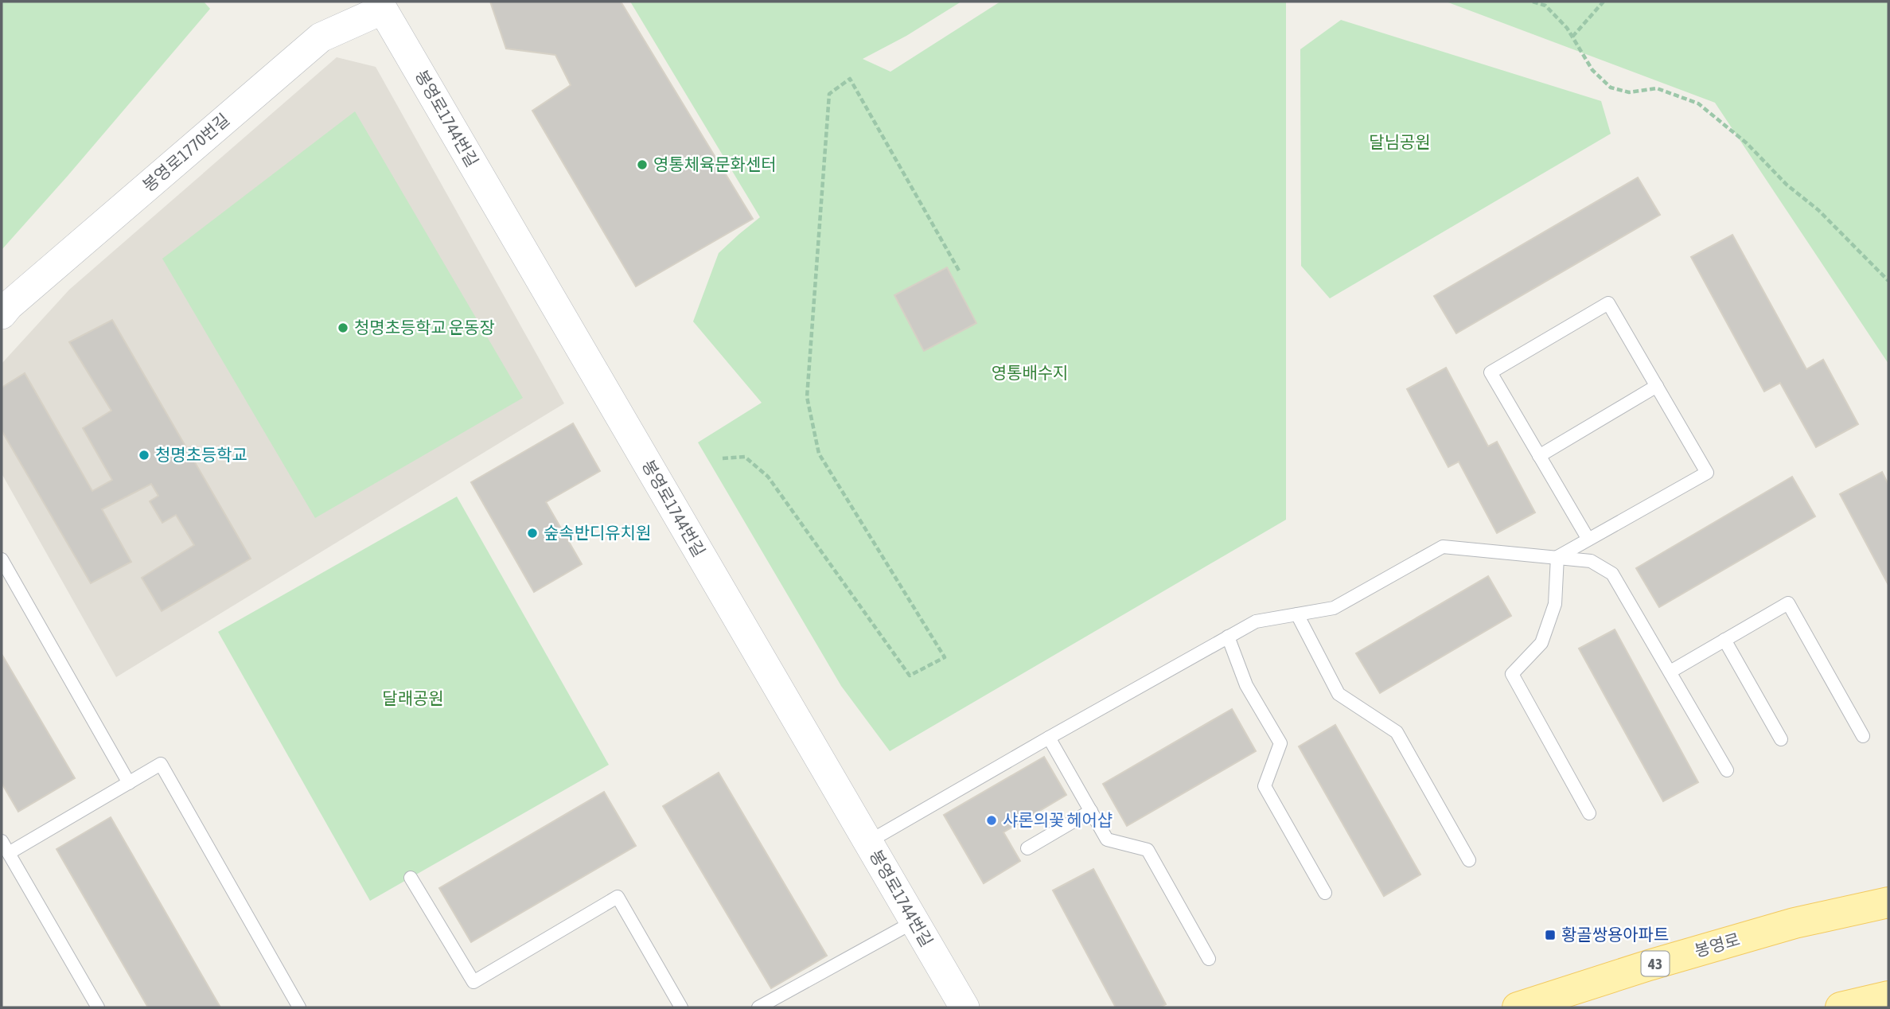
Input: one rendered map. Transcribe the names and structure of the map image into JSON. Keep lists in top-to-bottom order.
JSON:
{
  "streets": {
    "main road": ["봉영로", "43"],
    "street": ["봉영로1744번길", "봉영로1770번길"]
  },
  "crossings": [
    ["봉영로1744번길", "봉영로1770번길"]
  ],
  "parks": ["달님공원", "영통배수지", "달래공원"],
  "places": {
    "other": [
      "영통체육문화센터",
      "청명초등학교 운동장",
      "청명초등학교",
      "숲속반디유치원",
      "샤론의꽃 헤어샵"
    ],
    "transit": ["황골쌍용아파트"]
  }
}
